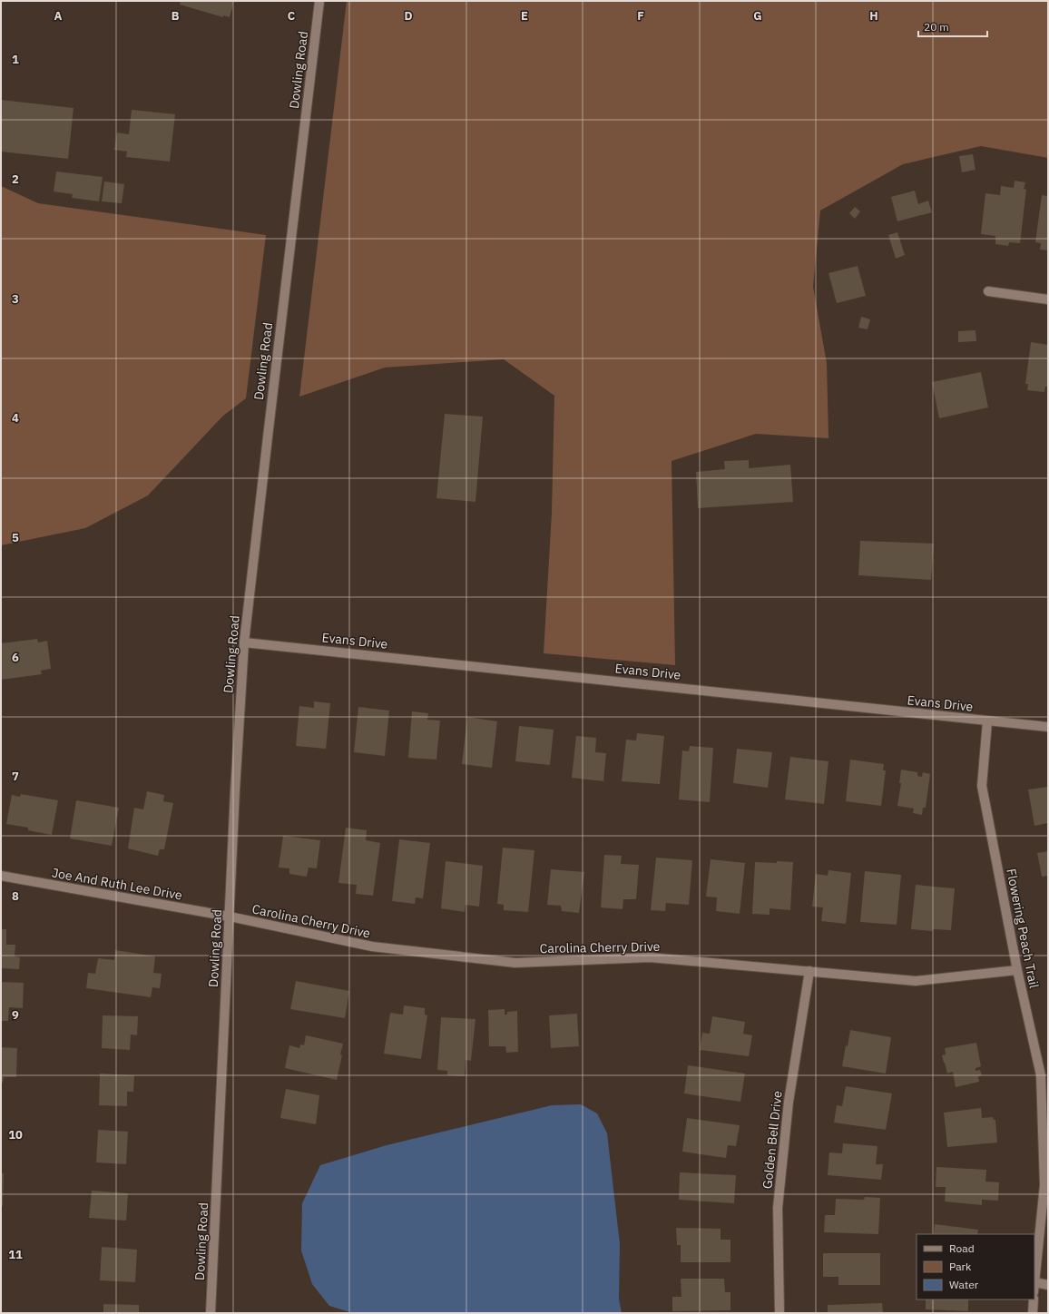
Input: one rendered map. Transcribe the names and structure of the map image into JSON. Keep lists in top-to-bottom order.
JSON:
{
  "streets": {
    "street": [
      "Dowling Road",
      "Evans Drive",
      "Joe And Ruth Lee Drive",
      "Carolina Cherry Drive",
      "Flowering Peach Trail",
      "Golden Bell Drive"
    ]
  },
  "crossings": [
    ["Dowling Road", "Evans Drive"],
    ["Dowling Road", "Joe And Ruth Lee Drive"],
    ["Dowling Road", "Carolina Cherry Drive"],
    ["Evans Drive", "Flowering Peach Trail"],
    ["Joe And Ruth Lee Drive", "Carolina Cherry Drive"],
    ["Carolina Cherry Drive", "Flowering Peach Trail"],
    ["Carolina Cherry Drive", "Golden Bell Drive"]
  ],
  "legend": ["Road", "Park", "Water"],
  "scale_bar": "20 m",
  "grid": {
    "columns": [
      "A",
      "B",
      "C",
      "D",
      "E",
      "F",
      "G",
      "H"
    ],
    "rows": [
      "1",
      "2",
      "3",
      "4",
      "5",
      "6",
      "7",
      "8",
      "9",
      "10",
      "11"
    ]
  }
}
